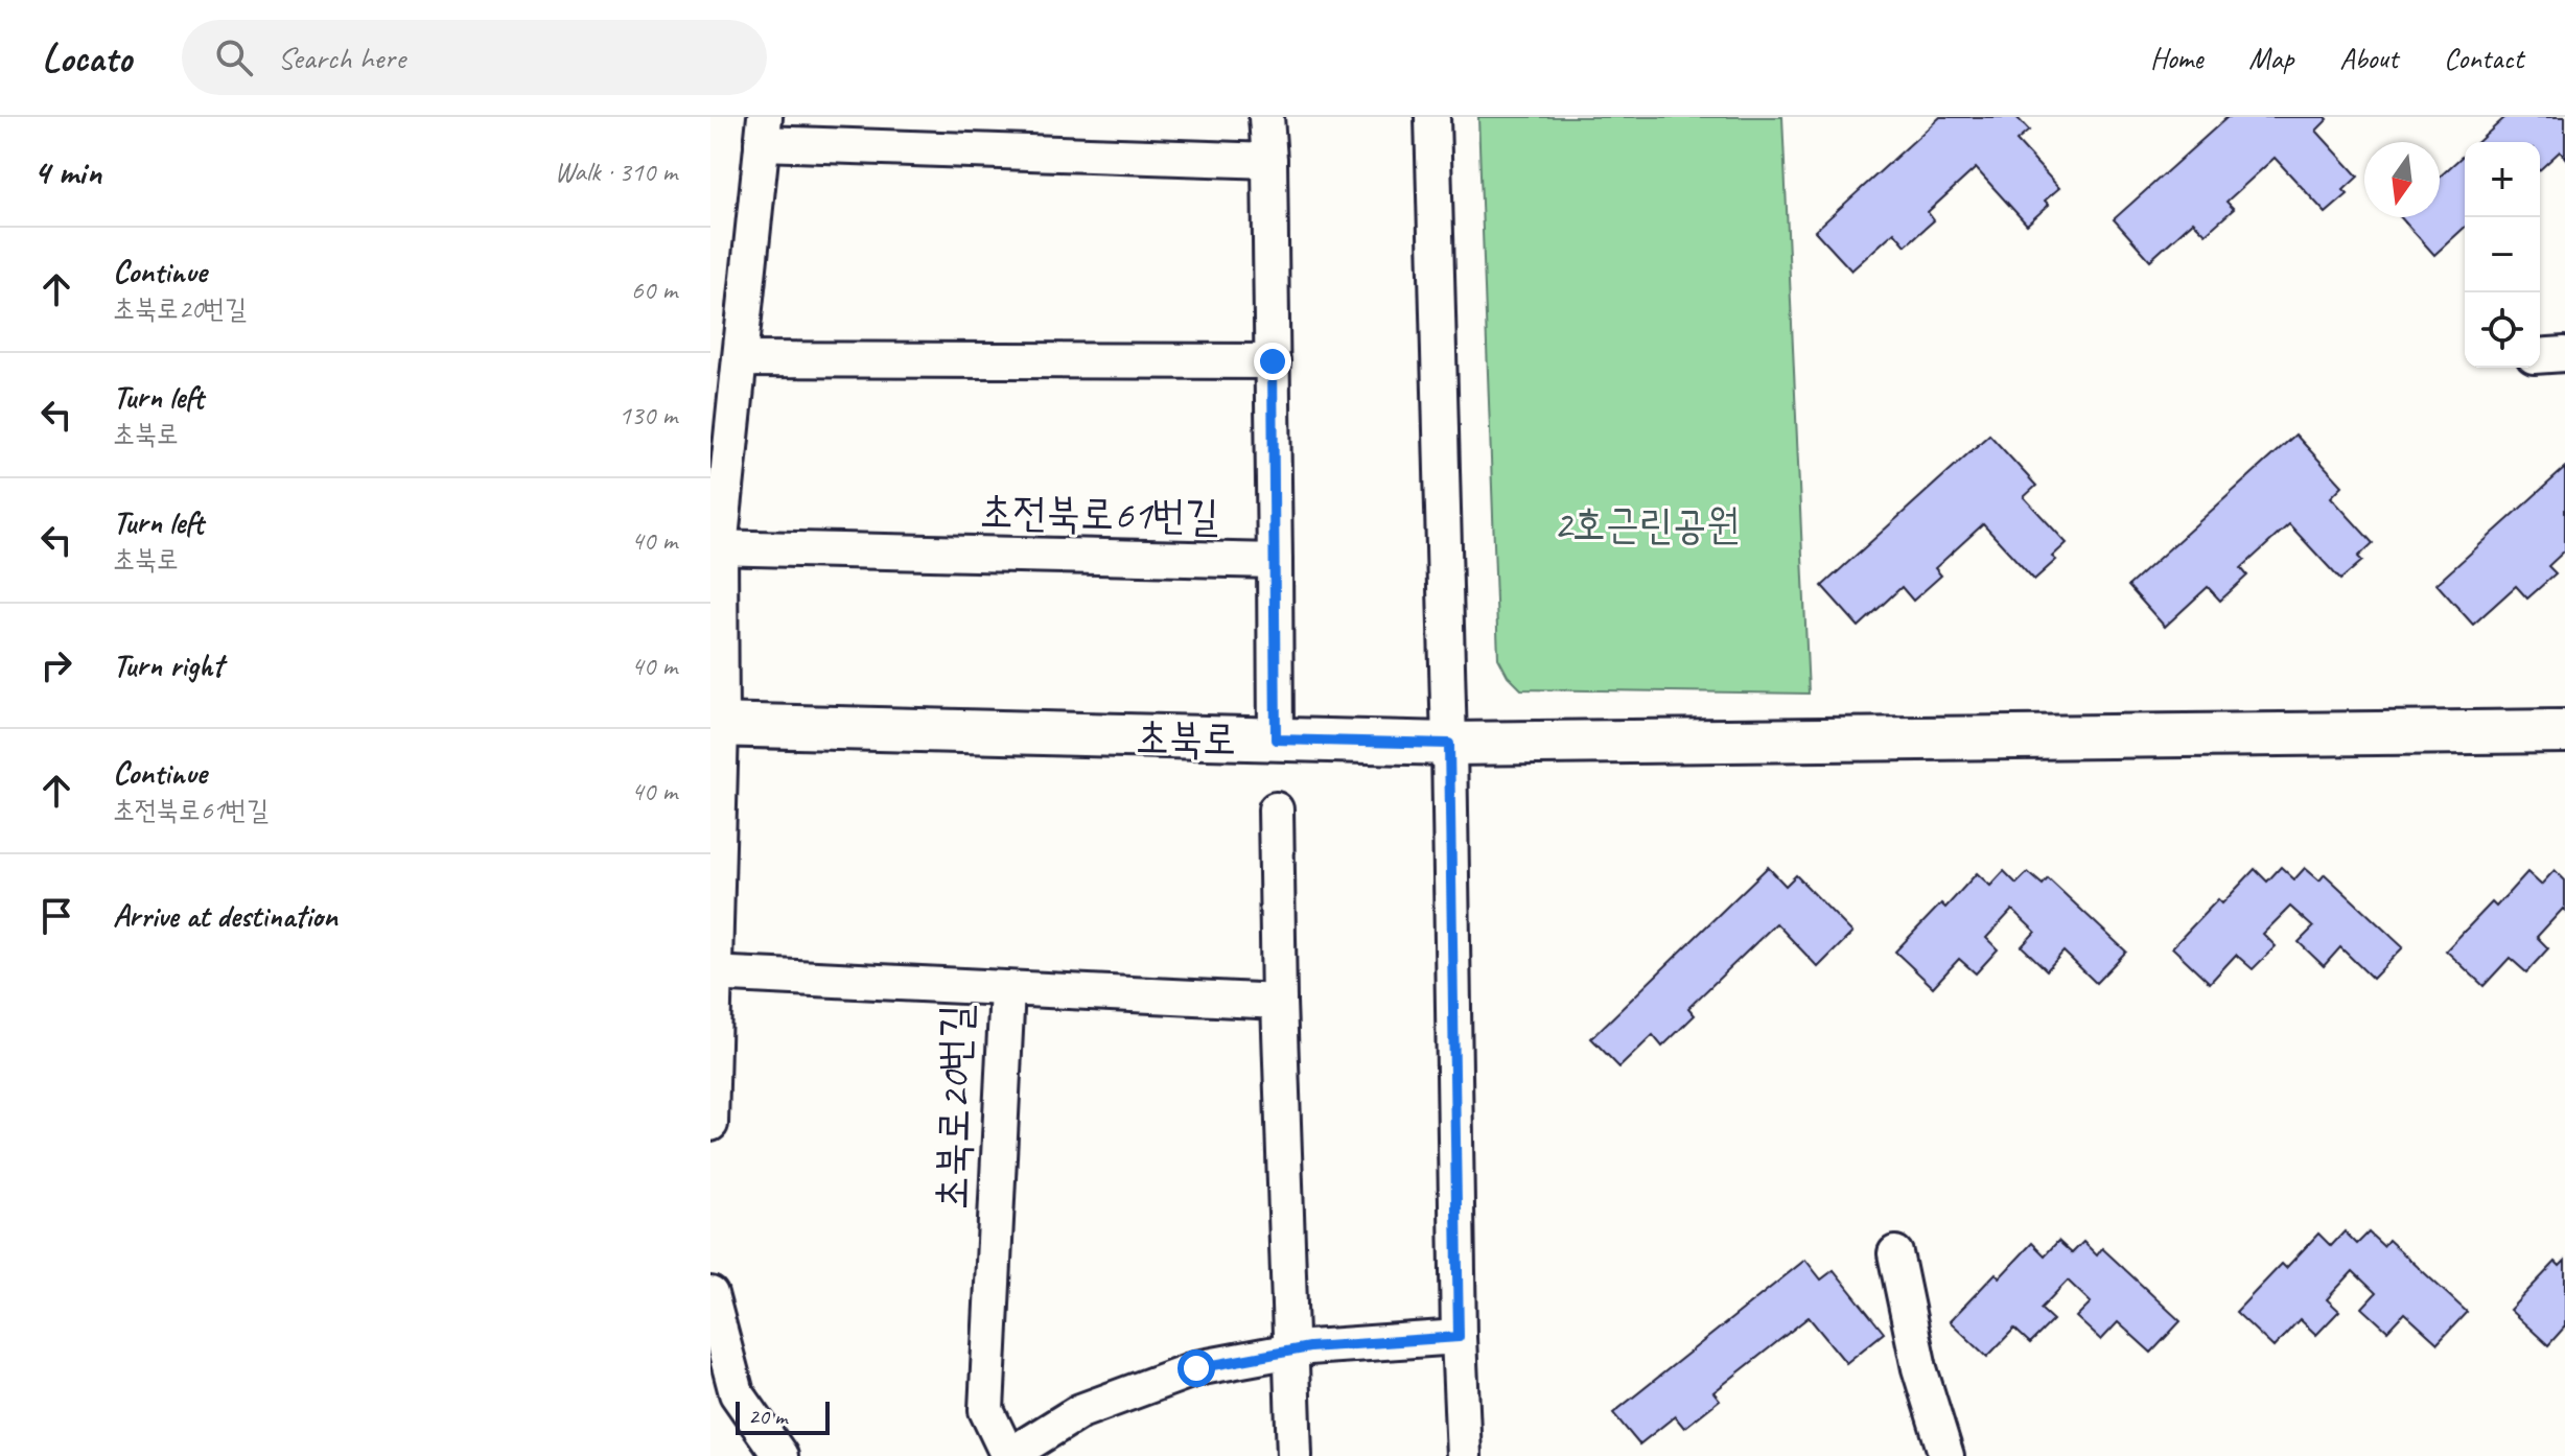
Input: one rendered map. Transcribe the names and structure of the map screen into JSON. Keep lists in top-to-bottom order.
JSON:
{
  "streets": {
    "main road": ["초북로"],
    "street": ["초전북로61번길", "초북로20번길"]
  },
  "parks": ["2호근린공원"],
  "scale_bar": "20 m",
  "north": "bottom",
  "page": {
    "header": "Locato",
    "search": "Search here",
    "nav": [
      "Home",
      "Map",
      "About",
      "Contact"
    ],
    "heading": ["4 min", "Walk · 310 m"],
    "map_buttons": ["+", "−"],
    "list": [
      ["Continue", "초북로20번길", "60 m"],
      ["Turn left", "초북로", "130 m"],
      ["Turn left", "초북로", "40 m"],
      ["Turn right", "40 m"],
      ["Continue", "초전북로61번길", "40 m"],
      "Arrive at destination"
    ],
    "scale": "20 m"
  }
}
